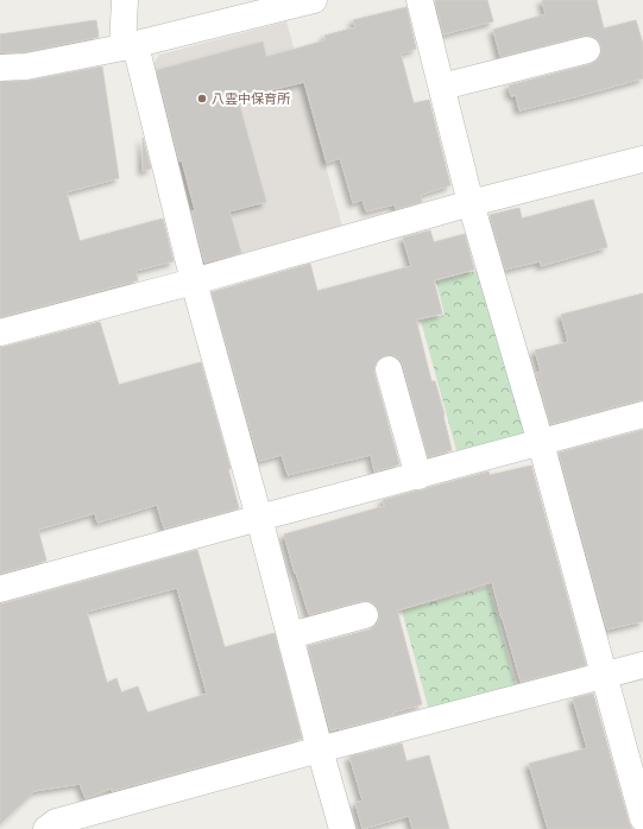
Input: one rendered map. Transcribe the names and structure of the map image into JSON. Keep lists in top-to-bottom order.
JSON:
{
  "places": ["八雲中保育所"]
}
